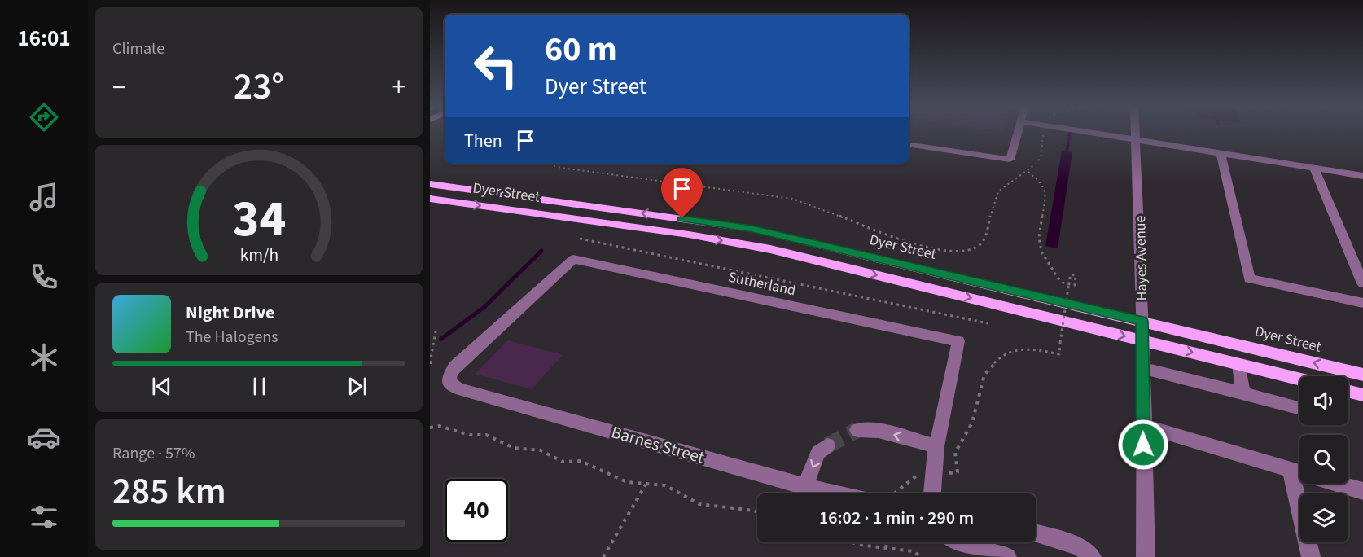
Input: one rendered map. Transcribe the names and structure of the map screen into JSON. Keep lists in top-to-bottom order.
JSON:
{
  "streets": {
    "main road": ["Dyer Street"],
    "street": ["Hayes Avenue", "Sutherland", "Barnes Street"]
  },
  "crossings": [
    ["Dyer Street", "Hayes Avenue"],
    ["Sutherland", "Barnes Street"]
  ],
  "page": {
    "tabs": "16:01",
    "tile": [
      "Climate",
      ["Range · 57%", "285 km"]
    ],
    "turn": ["60 m", "Dyer Street"],
    "heat": ["−", "23°", "+"],
    "then": "Then",
    "song": ["Night Drive", "The Halogens"],
    "limit": "40",
    "trip": "16:02 · 1 min · 290 m",
    "gauge": ["34", "km/h"]
  }
}
